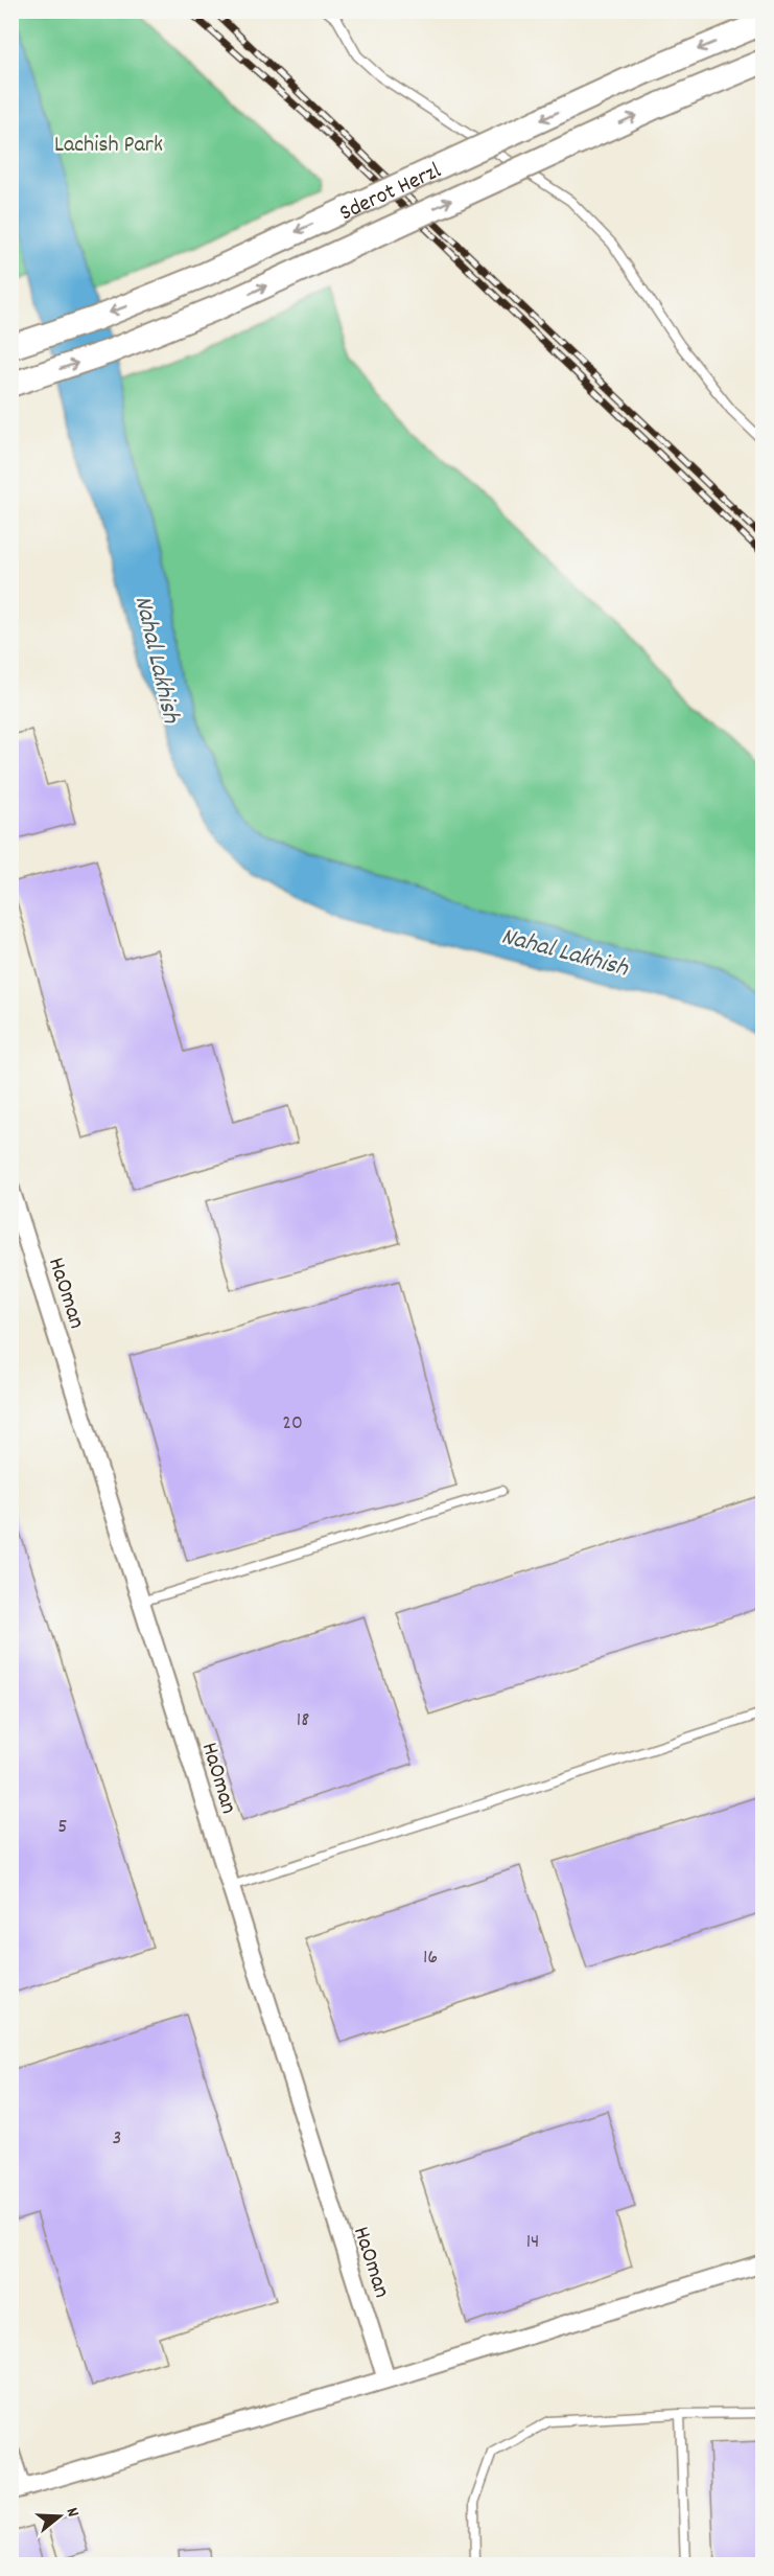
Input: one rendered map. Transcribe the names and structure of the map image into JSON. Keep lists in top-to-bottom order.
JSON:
{
  "streets": {
    "main road": ["Sderot Herzl"],
    "street": ["HaOman"]
  },
  "water": ["Nahal Lakhish"],
  "parks": ["Lachish Park"],
  "house_numbers": [
    "20",
    "18",
    "5",
    "16",
    "3",
    "14"
  ],
  "north": "right"
}
